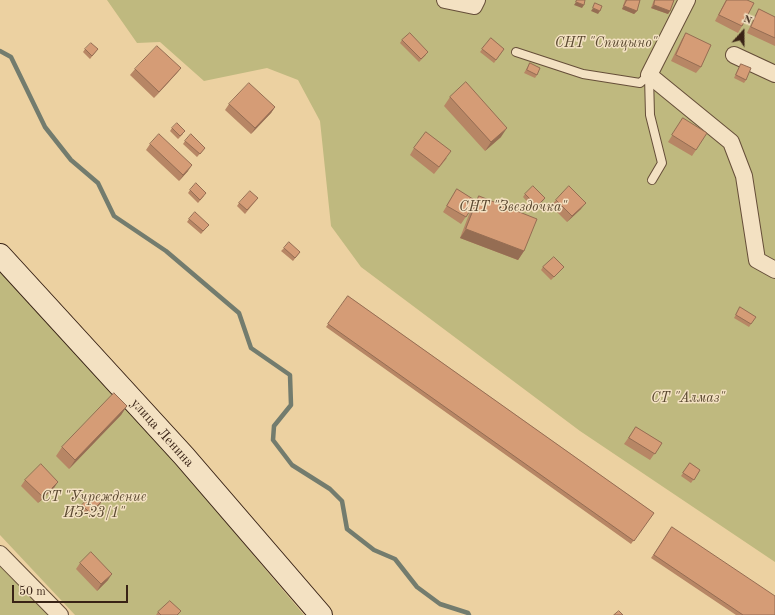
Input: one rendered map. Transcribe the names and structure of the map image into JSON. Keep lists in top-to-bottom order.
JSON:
{
  "streets": {
    "street": ["улица Ленина"]
  },
  "parks": [
    "СНТ \"Спицыно\"",
    "СНТ \"Звездочка\"",
    "СТ \"Алмаз\"",
    "СТ \"Учреждение ИЗ-23/1\""
  ],
  "scale_bar": "50 m",
  "north": "top"
}
